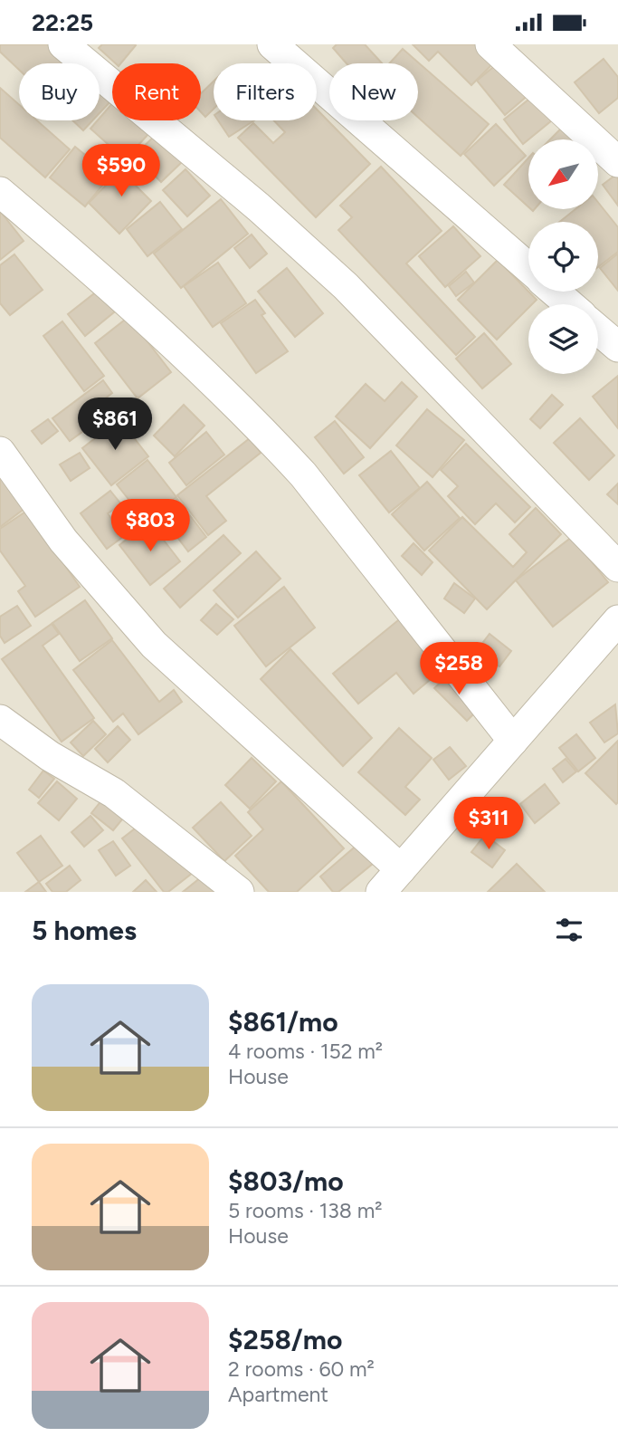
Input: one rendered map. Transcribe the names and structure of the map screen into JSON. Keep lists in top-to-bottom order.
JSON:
{
  "north": "bottom left",
  "page": {
    "status": "22:25",
    "chip": [
      "Buy",
      "Rent",
      "Filters",
      "New"
    ],
    "price": [
      "$590",
      "$861",
      "$803",
      "$258",
      "$311"
    ],
    "heading": "5 homes",
    "list": [
      {
        "name": "$861/mo",
        "note": "4 rooms · 152 m² · House"
      },
      {
        "name": "$803/mo",
        "note": "5 rooms · 138 m² · House"
      },
      {
        "name": "$258/mo",
        "note": "2 rooms · 60 m² · Apartment"
      }
    ]
  }
}
